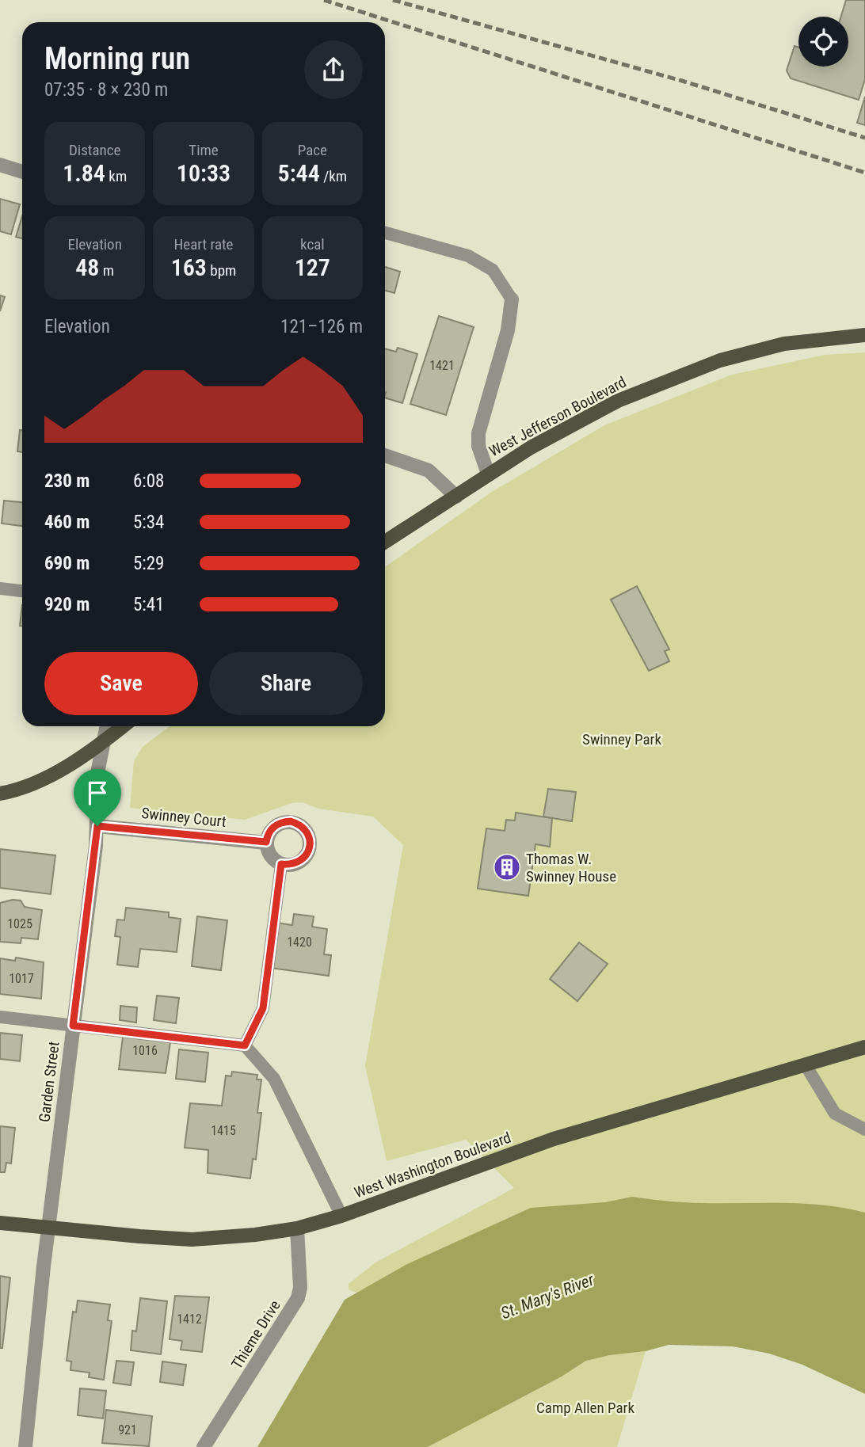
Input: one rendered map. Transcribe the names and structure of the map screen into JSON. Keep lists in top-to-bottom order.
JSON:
{
  "streets": {
    "main road": ["West Jefferson Boulevard", "West Washington Boulevard"],
    "street": ["Swinney Court", "Garden Street", "Thieme Drive"]
  },
  "crossings": [
    ["Swinney Court", "Garden Street"],
    ["Garden Street", "West Washington Boulevard"],
    ["West Washington Boulevard", "Thieme Drive"]
  ],
  "water": ["St. Mary's River"],
  "parks": ["Swinney Park", "Camp Allen Park"],
  "places": {
    "building": ["Thomas W. Swinney House"]
  },
  "house_numbers": [
    "1421",
    "1025",
    "1420",
    "1017",
    "1016",
    "1415",
    "1412",
    "921"
  ],
  "page": {
    "heading": ["Morning run", "07:35 · 8 × 230 m"],
    "stats": [
      ["Distance", "1.84 km"],
      ["Time", "10:33"],
      ["Pace", "5:44 /km"],
      ["Elevation", "48 m"],
      ["Heart rate", "163 bpm"],
      ["kcal", "127"]
    ],
    "chart": ["Elevation", "121–126 m"],
    "list": [
      {
        "name": "230 m",
        "note": "6:08"
      },
      {
        "name": "460 m",
        "note": "5:34"
      },
      {
        "name": "690 m",
        "note": "5:29"
      },
      {
        "name": "920 m",
        "note": "5:41"
      }
    ],
    "buttons": ["Save", "Share"]
  }
}
